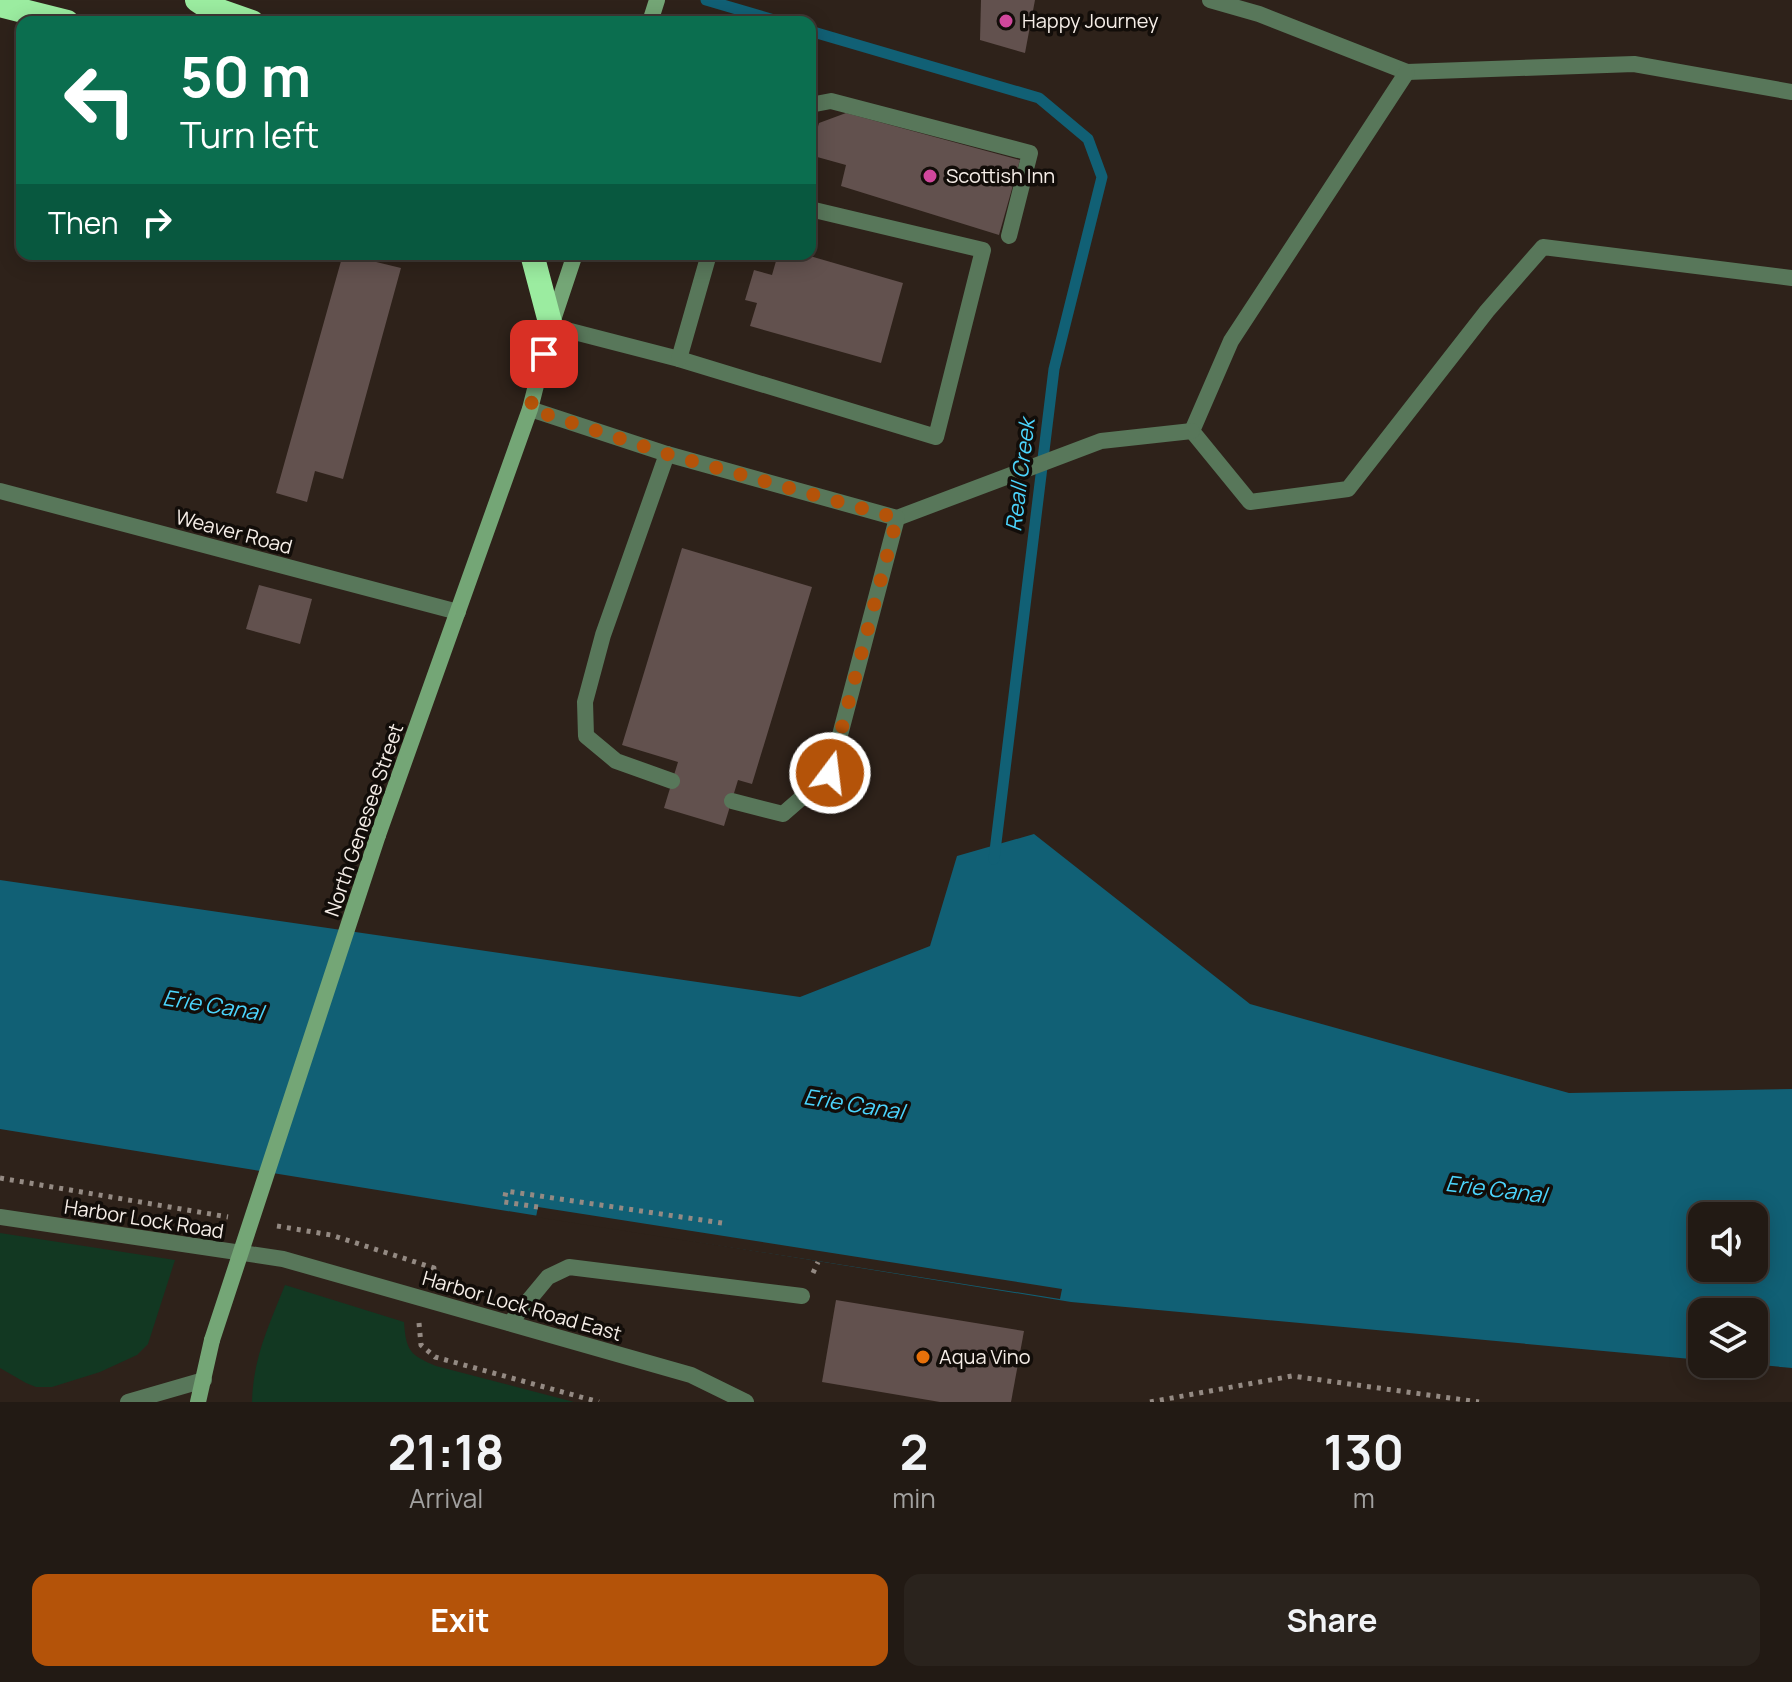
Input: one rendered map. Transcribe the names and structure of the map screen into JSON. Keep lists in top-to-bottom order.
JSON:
{
  "streets": {
    "main road": ["North Genesee Street"],
    "street": ["Weaver Road", "Harbor Lock Road", "Harbor Lock Road East"]
  },
  "crossings": [
    ["Weaver Road", "North Genesee Street"],
    ["Harbor Lock Road", "Harbor Lock Road East"]
  ],
  "water": ["Reall Creek", "Erie Canal"],
  "places": ["Happy Journey", "Scottish Inn", "Aqua Vino"],
  "page": {
    "turn": ["50 m", "Turn left"],
    "then": "Then",
    "eta": [
      "21:18",
      "Arrival",
      "2",
      "min",
      "130",
      "m"
    ],
    "buttons": ["Exit", "Share"]
  }
}
